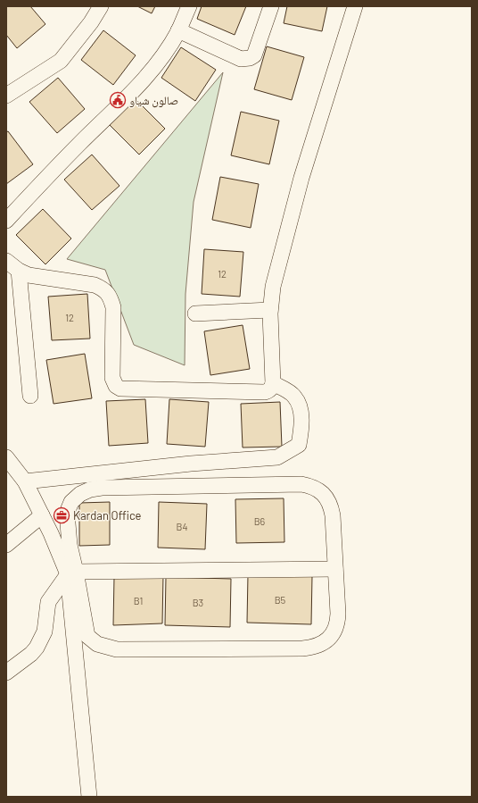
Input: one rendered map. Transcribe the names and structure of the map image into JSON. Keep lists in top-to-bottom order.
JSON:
{
  "places": {
    "public building": ["صالون شياو"],
    "office": ["Kardan Office"]
  },
  "house_numbers": [
    "12",
    "12",
    "B6",
    "B4",
    "B5",
    "B1",
    "B3"
  ]
}
